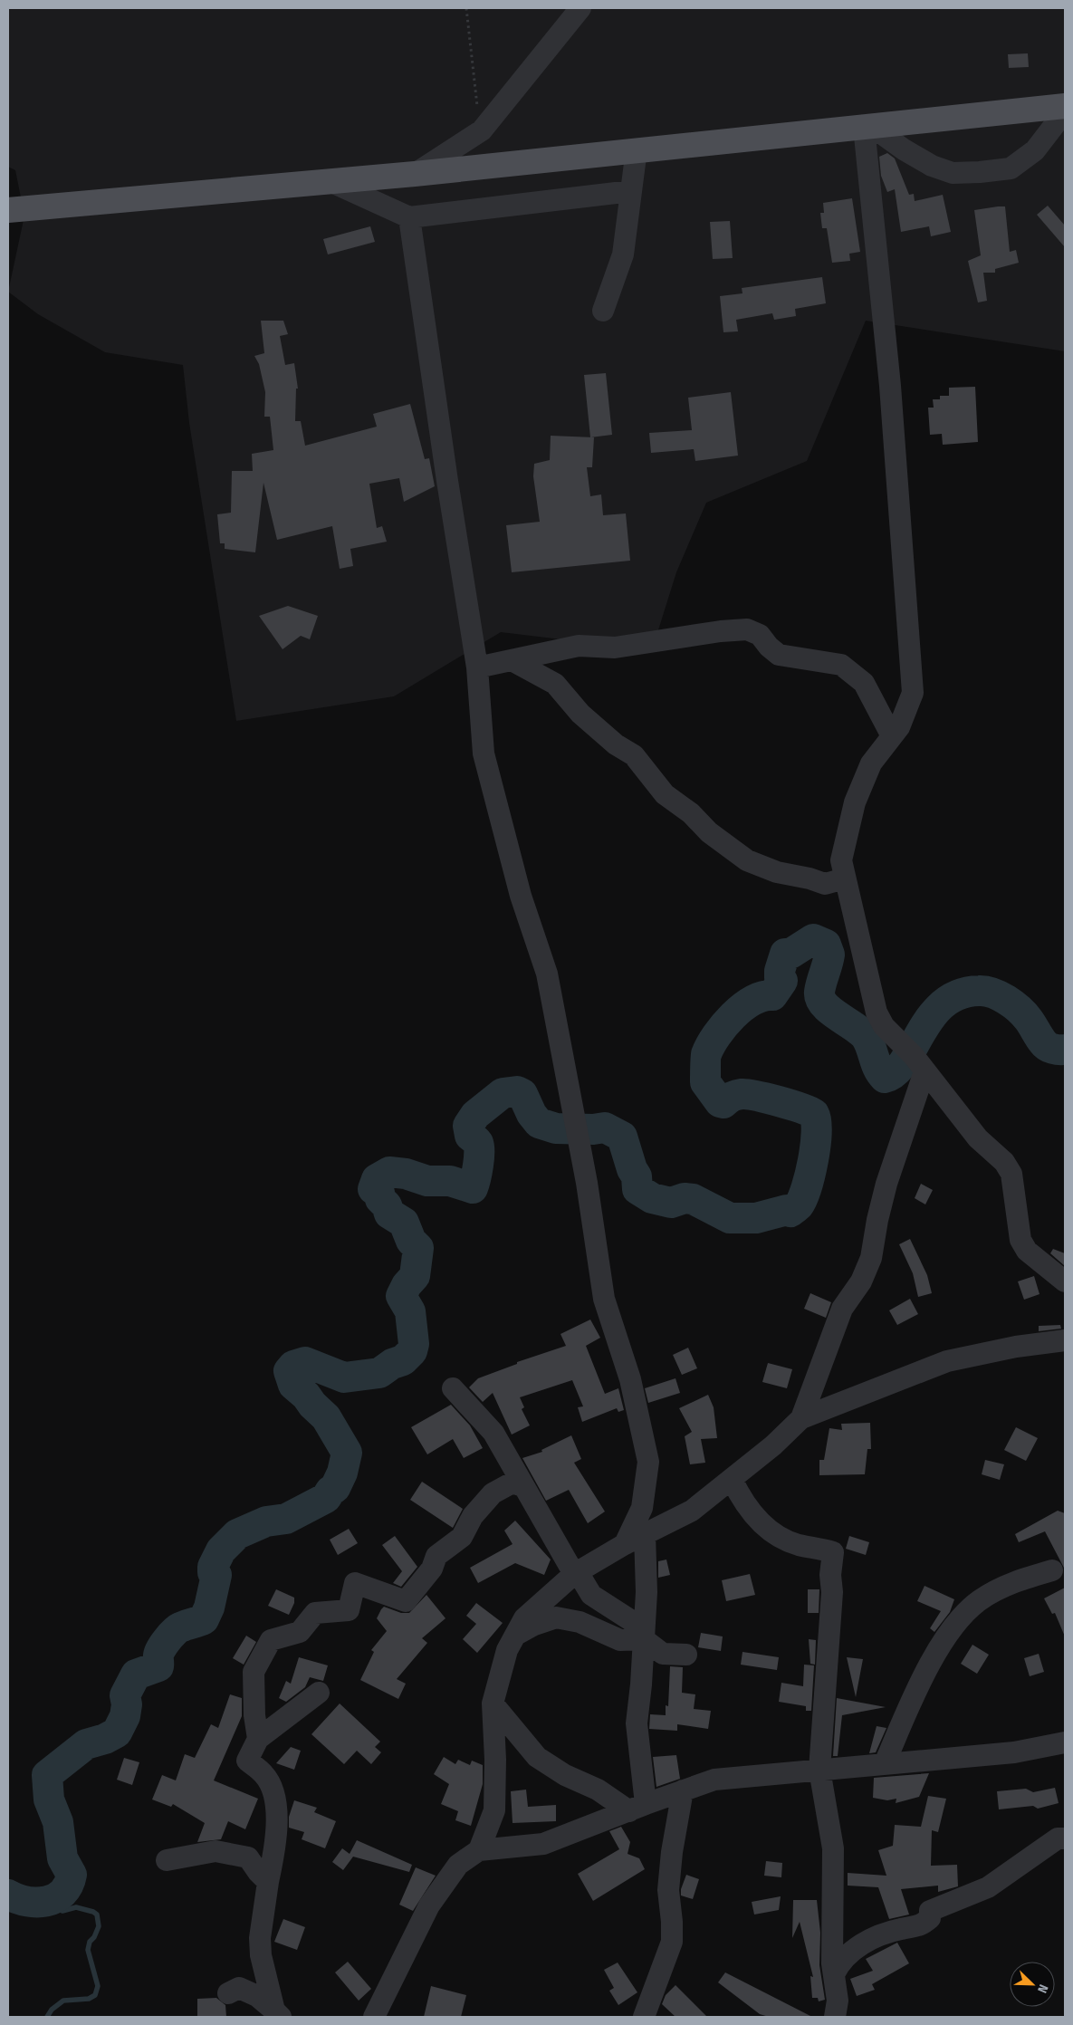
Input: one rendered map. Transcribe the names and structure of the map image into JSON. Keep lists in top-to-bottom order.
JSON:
{
  "north": "bottom right"
}
